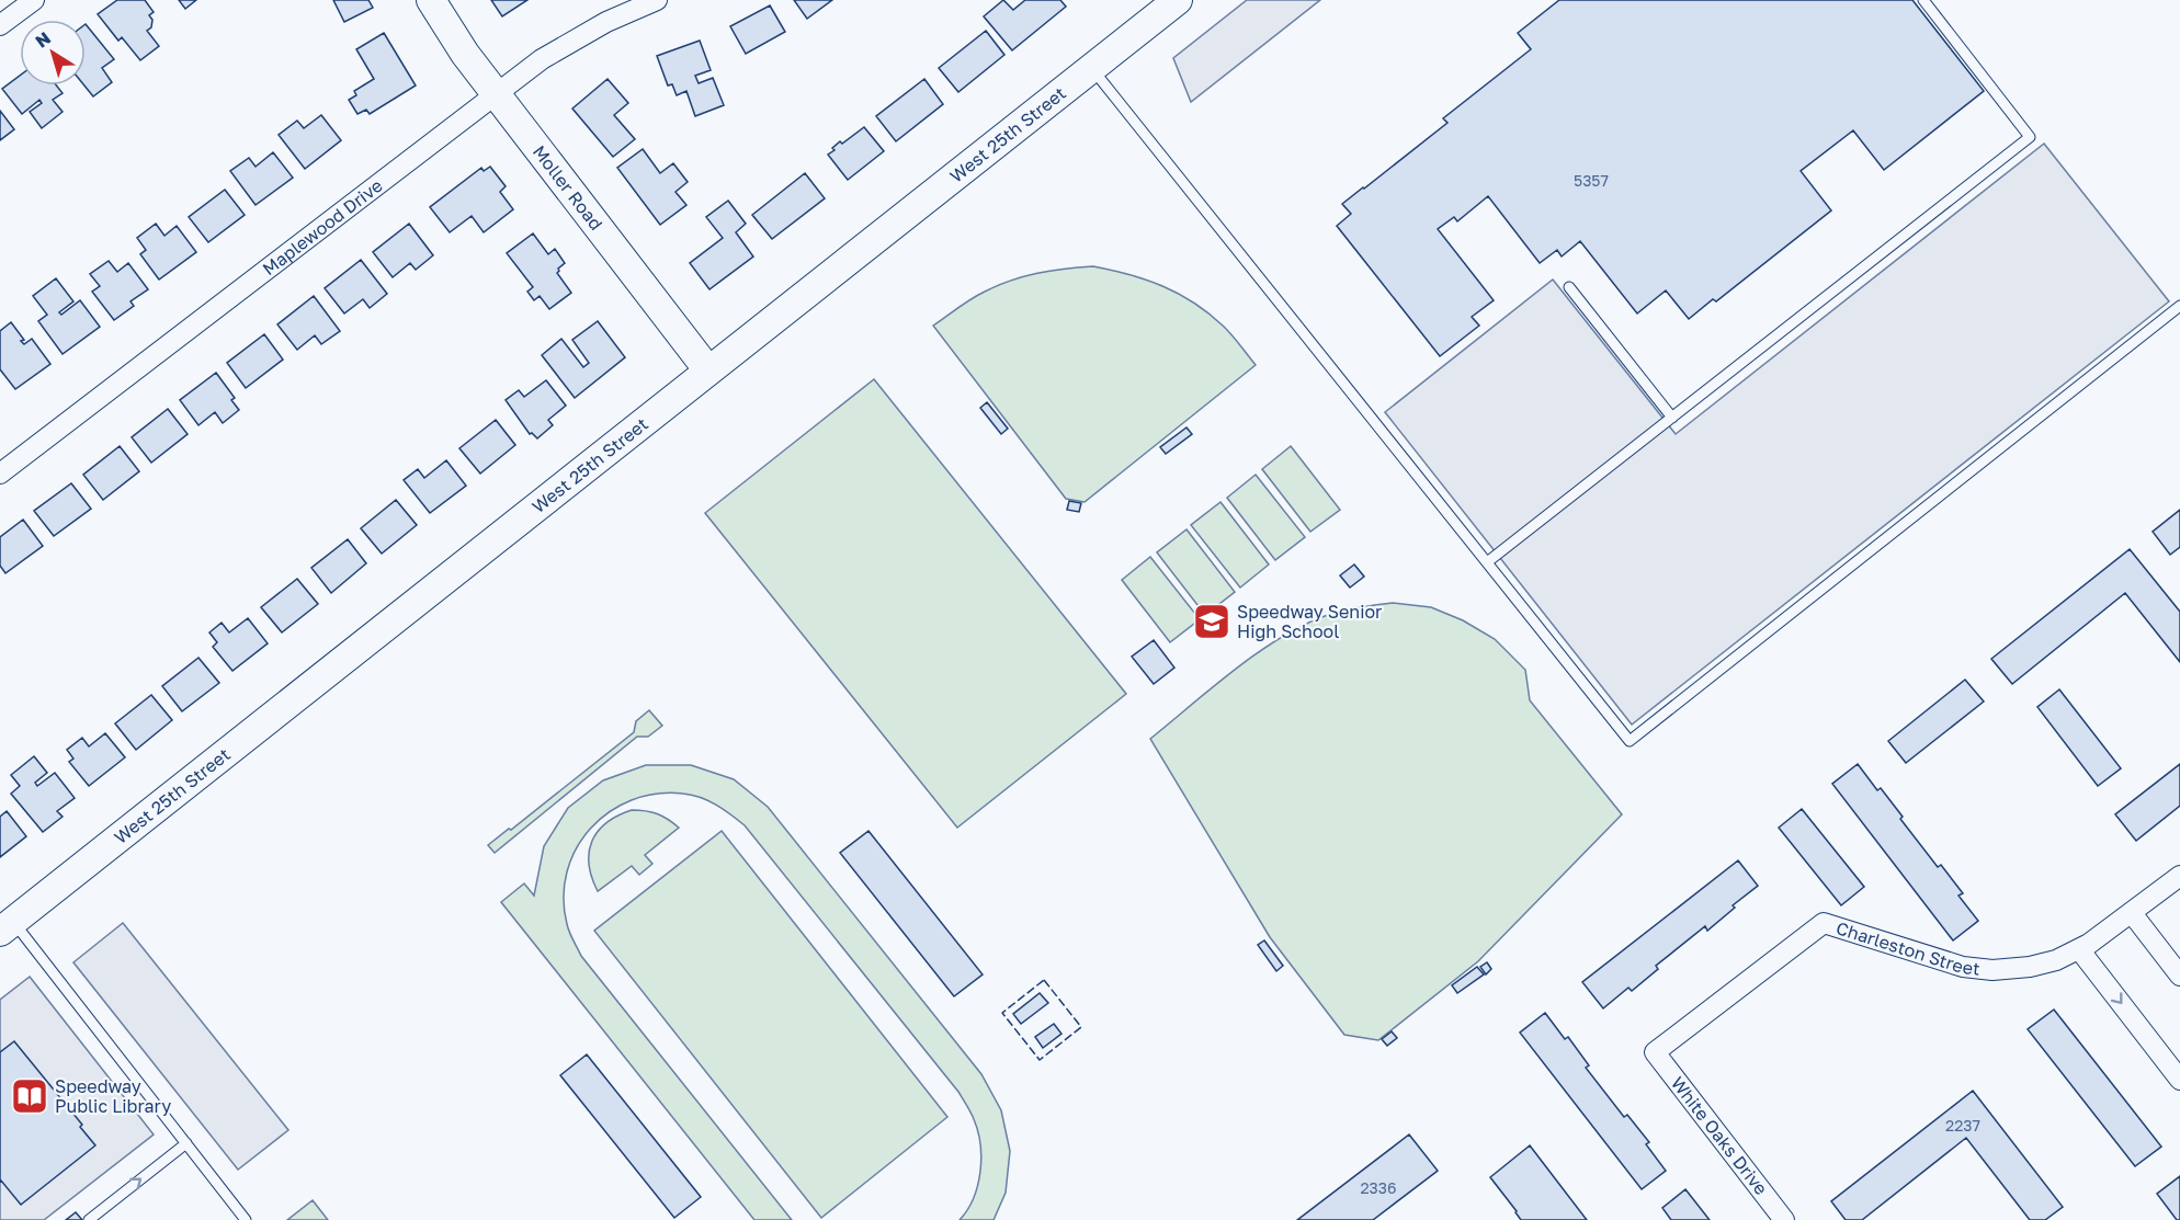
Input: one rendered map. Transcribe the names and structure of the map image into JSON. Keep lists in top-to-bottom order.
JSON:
{
  "streets": {
    "street": [
      "West 25th Street",
      "Moller Road",
      "Maplewood Drive",
      "Charleston Street",
      "White Oaks Drive"
    ]
  },
  "crossings": [
    ["West 25th Street", "Moller Road"],
    ["Moller Road", "Maplewood Drive"],
    ["Charleston Street", "White Oaks Drive"]
  ],
  "places": {
    "school or university": ["Speedway Senior High School"],
    "library": ["Speedway Public Library"]
  },
  "house_numbers": ["5357", "2237", "2336"],
  "north": "top left"
}
